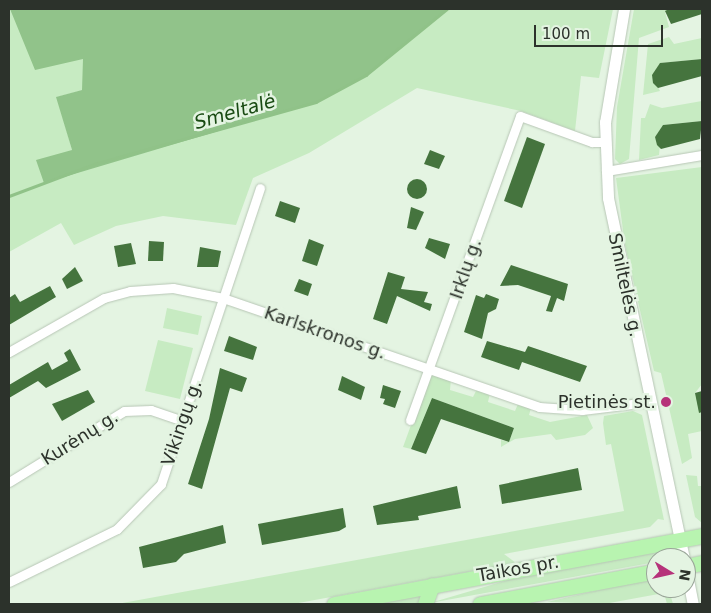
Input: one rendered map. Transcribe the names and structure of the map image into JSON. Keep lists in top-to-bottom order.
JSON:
{
  "streets": {
    "main road": ["Taikos pr."],
    "street": [
      "Irklų g.",
      "Smiltelės g.",
      "Karlskronos g.",
      "Vikingų g.",
      "Kurėnų g."
    ]
  },
  "crossings": [
    ["Irklų g.", "Smiltelės g."],
    ["Irklų g.", "Karlskronos g."],
    ["Smiltelės g.", "Karlskronos g."],
    ["Smiltelės g.", "Taikos pr."],
    ["Karlskronos g.", "Vikingų g."],
    ["Vikingų g.", "Kurėnų g."]
  ],
  "water": ["Smeltalė"],
  "places": ["Pietinės st."],
  "scale_bar": "100 m",
  "north": "right"
}
